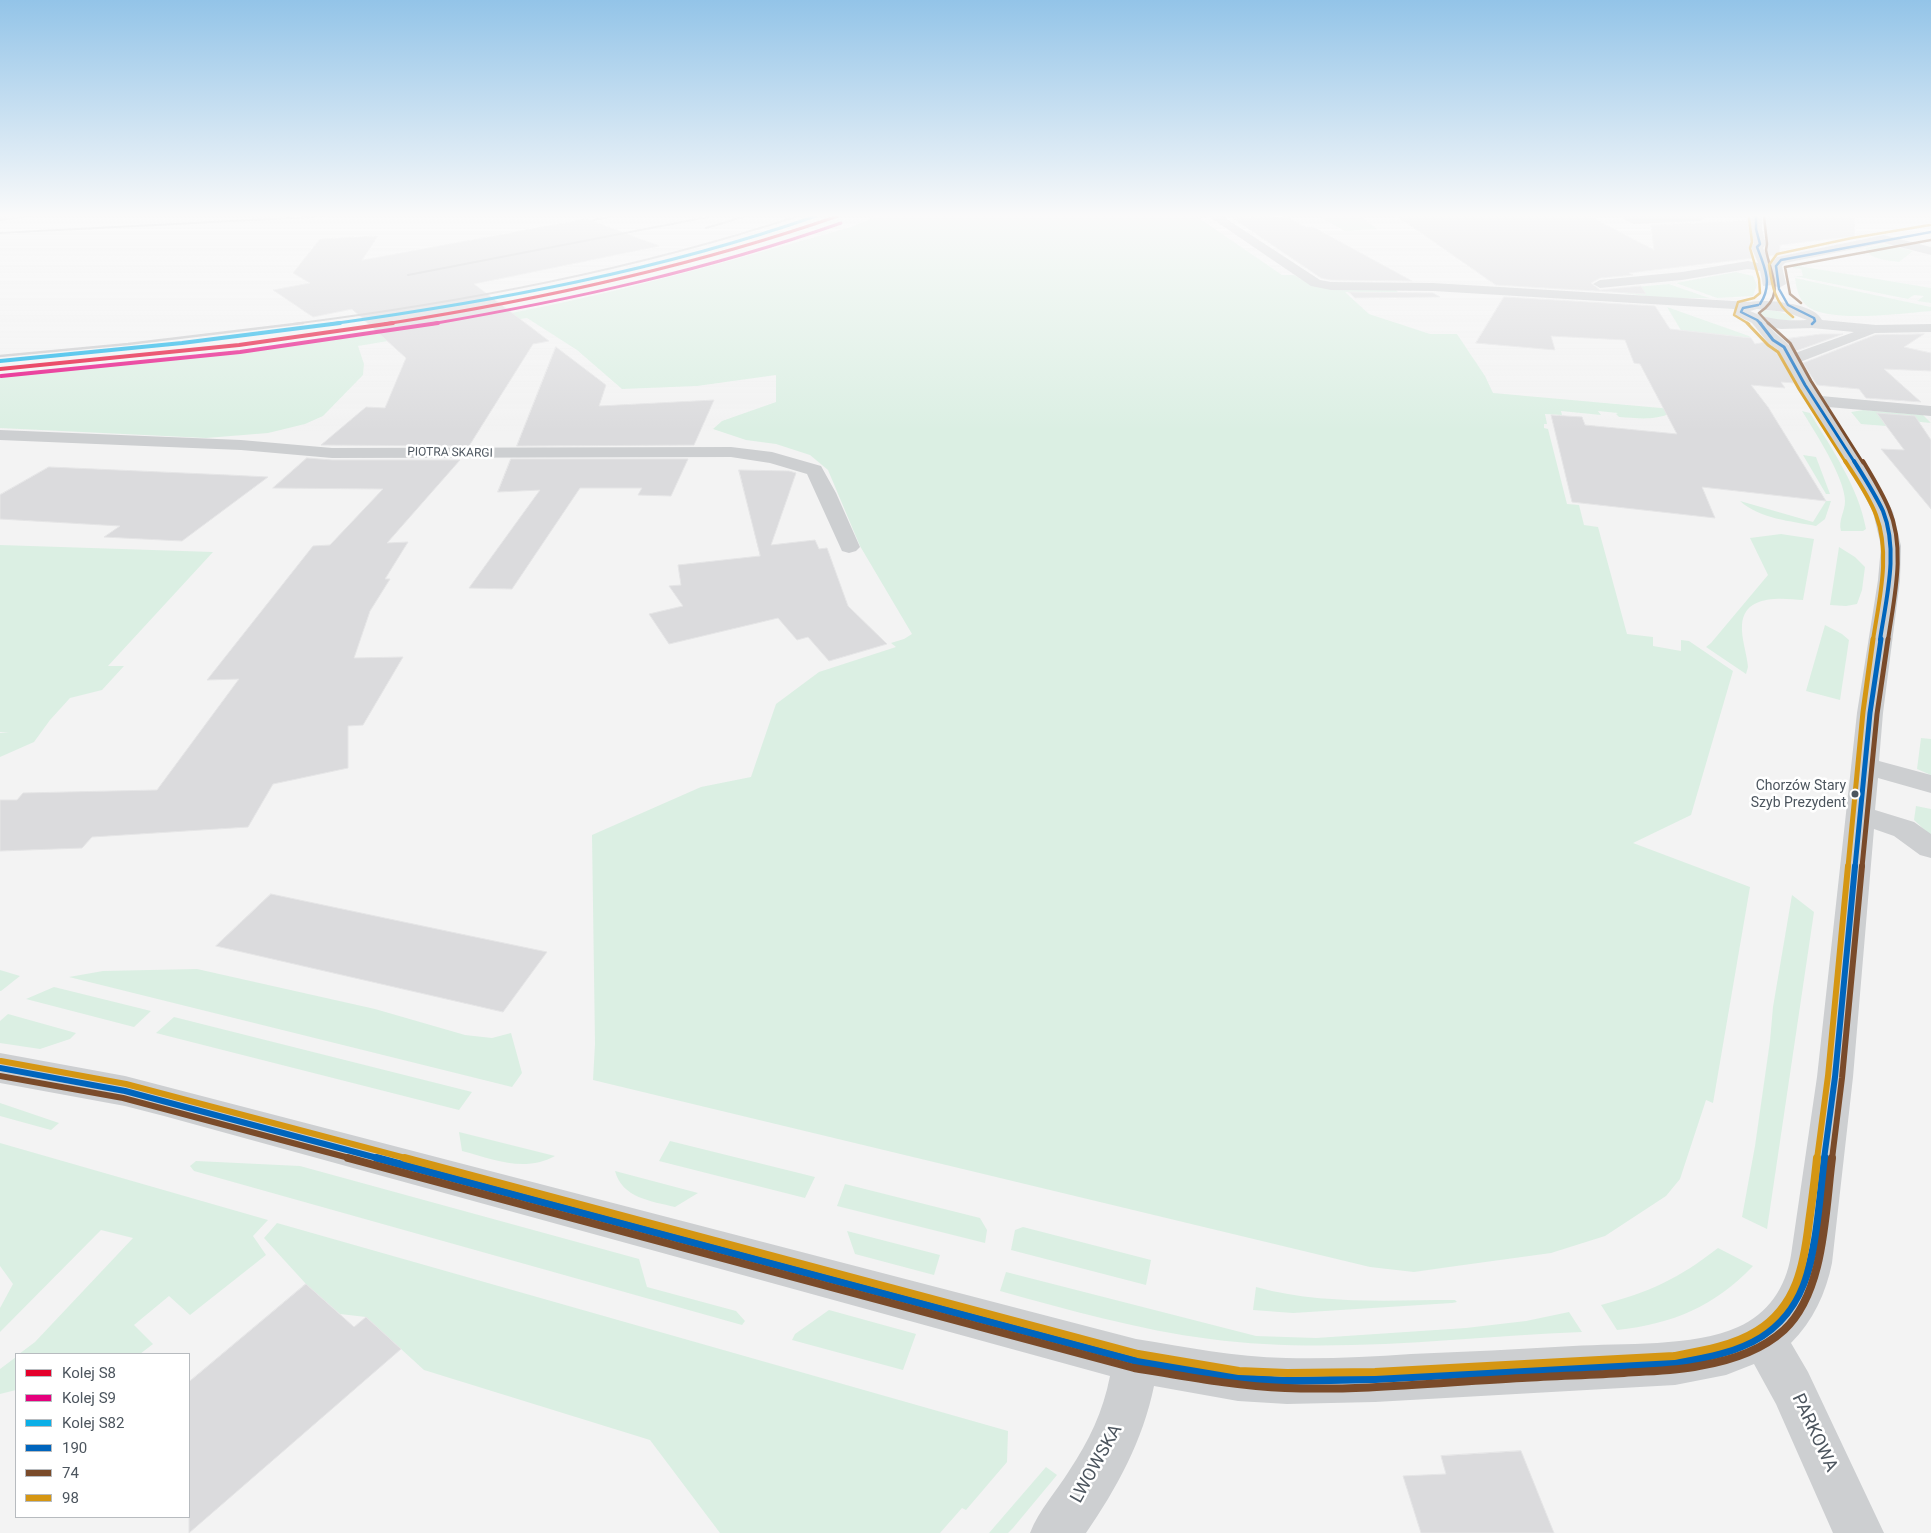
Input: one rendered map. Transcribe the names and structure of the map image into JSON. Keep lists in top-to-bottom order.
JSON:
{
  "streets": {
    "street": ["PIOTRA SKARGI", "PARKOWA", "LWOWSKA"]
  },
  "places": ["Chorzów Stary Szyb Prezydent"],
  "lines": [
    "rail line S8",
    "rail line S9",
    "rail line S82",
    "transit line 190",
    "transit line 74",
    "transit line 98"
  ],
  "legend": [
    "Kolej S8",
    "Kolej S9",
    "Kolej S82",
    "190",
    "74",
    "98"
  ]
}
